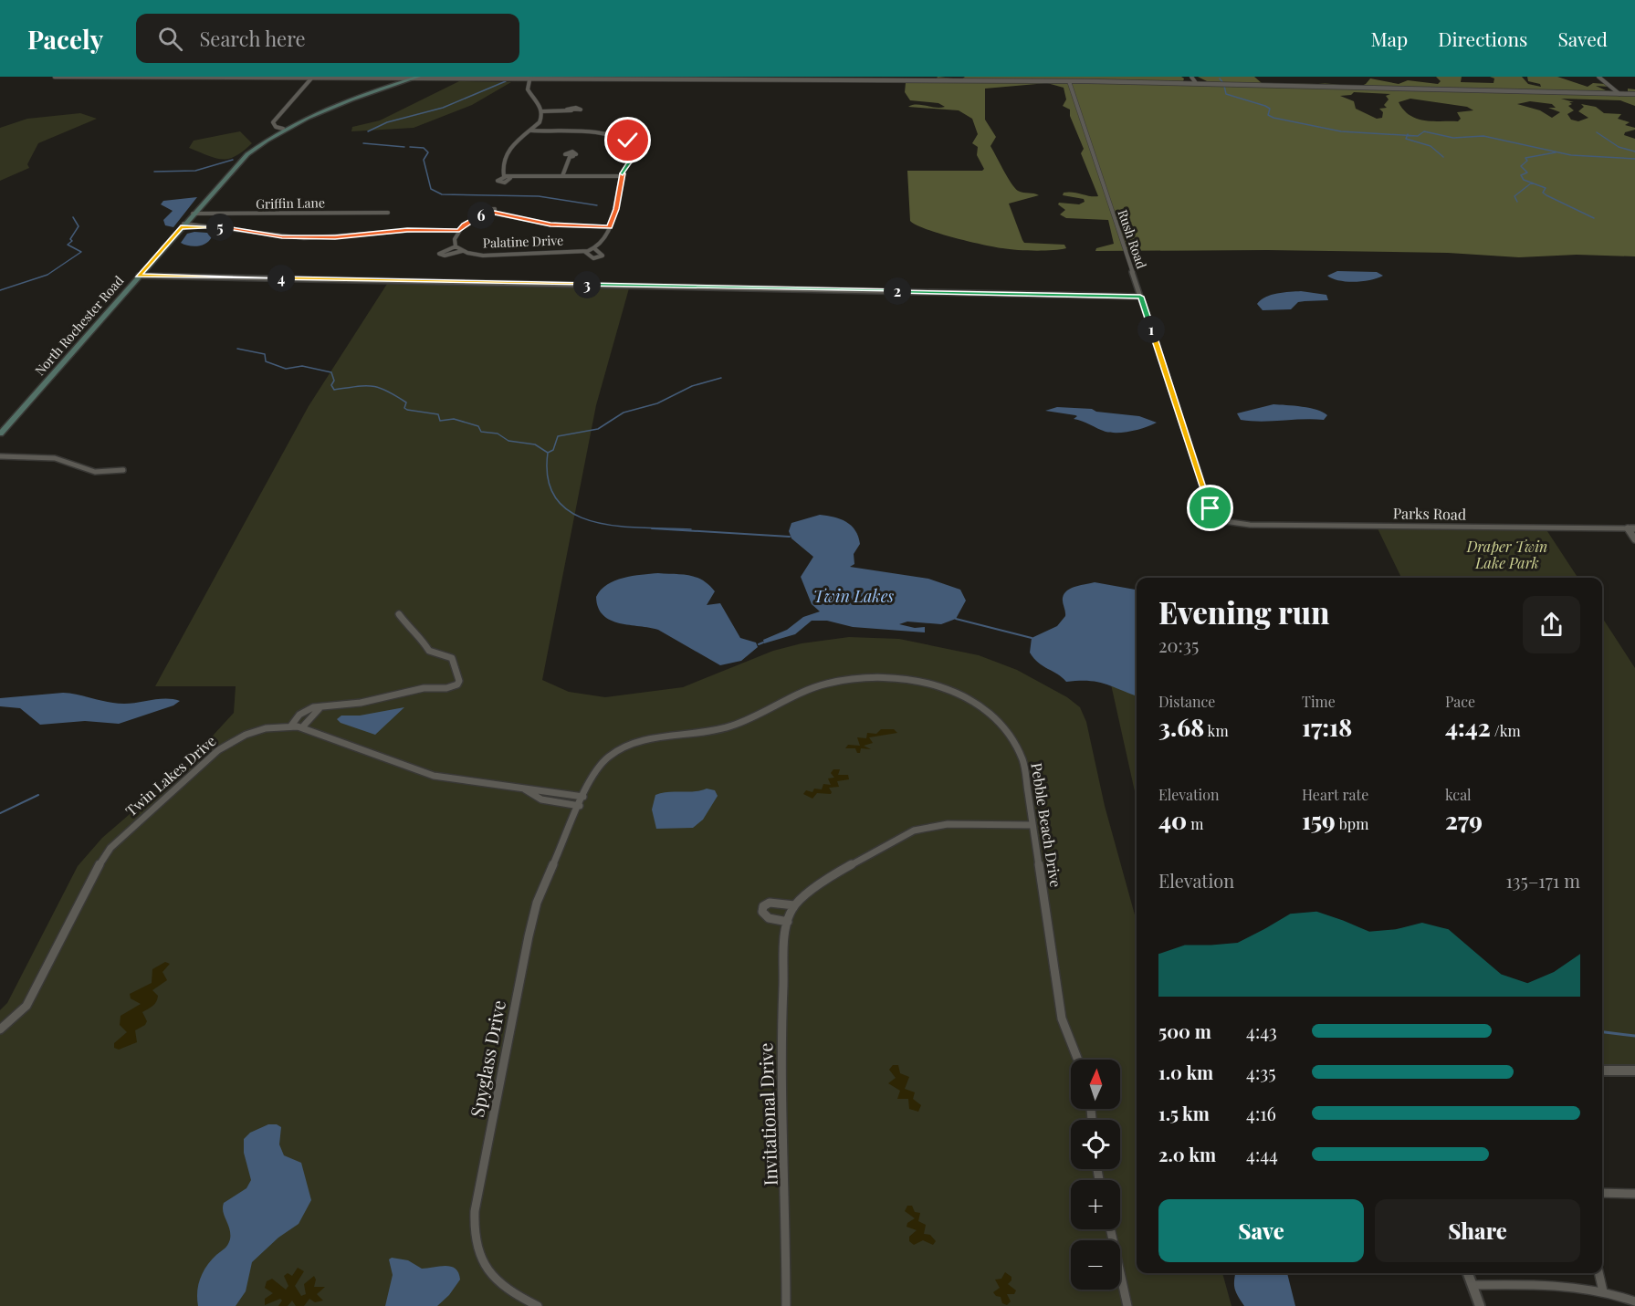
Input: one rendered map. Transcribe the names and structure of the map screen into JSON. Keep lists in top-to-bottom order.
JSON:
{
  "streets": {
    "main road": ["North Rochester Road"],
    "street": [
      "Griffin Lane",
      "Rush Road",
      "Palatine Drive",
      "Parks Road",
      "Twin Lakes Drive",
      "Pebble Beach Drive",
      "Spyglass Drive",
      "Invitational Drive"
    ]
  },
  "crossings": [
    ["Griffin Lane", "North Rochester Road"],
    ["Rush Road", "Parks Road"],
    ["Twin Lakes Drive", "Pebble Beach Drive"],
    ["Twin Lakes Drive", "Spyglass Drive"],
    ["Pebble Beach Drive", "Spyglass Drive"],
    ["Pebble Beach Drive", "Invitational Drive"]
  ],
  "water": ["Twin Lakes"],
  "parks": ["Draper Twin Lake Park"],
  "north": "top",
  "page": {
    "header": "Pacely",
    "search": "Search here",
    "nav": ["Map", "Directions", "Saved"],
    "pins": [
      "6",
      "5",
      "4",
      "3",
      "2",
      "1"
    ],
    "heading": ["Evening run", "20:35"],
    "stats": [
      ["Distance", "3.68 km"],
      ["Time", "17:18"],
      ["Pace", "4:42 /km"],
      ["Elevation", "40 m"],
      ["Heart rate", "159 bpm"],
      ["kcal", "279"]
    ],
    "chart": ["Elevation", "135–171 m"],
    "list": [
      {
        "name": "500 m",
        "note": "4:43"
      },
      {
        "name": "1.0 km",
        "note": "4:35"
      },
      {
        "name": "1.5 km",
        "note": "4:16"
      },
      {
        "name": "2.0 km",
        "note": "4:44"
      }
    ],
    "map_buttons": ["+", "−"],
    "buttons": ["Save", "Share"]
  }
}
